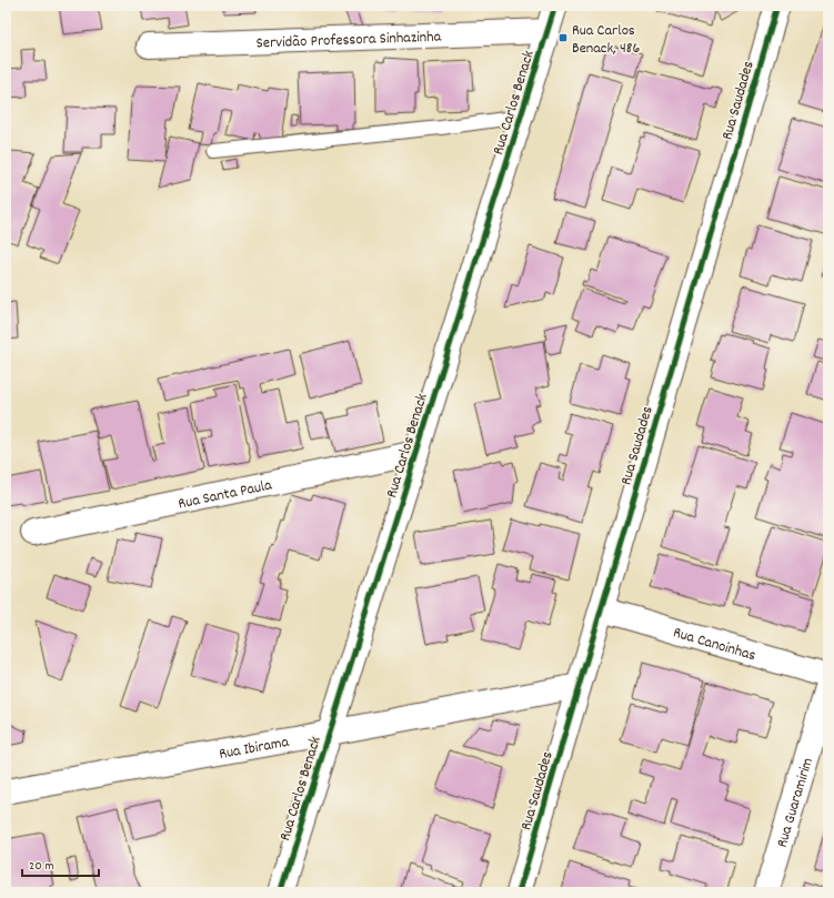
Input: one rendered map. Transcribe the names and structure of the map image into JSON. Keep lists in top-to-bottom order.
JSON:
{
  "streets": {
    "street": [
      "Servidão Professora Sinhazinha",
      "Rua Saudades",
      "Rua Carlos Benack",
      "Rua Santa Paula",
      "Rua Canoinhas",
      "Rua Ibirama",
      "Rua Guaramirim"
    ]
  },
  "crossings": [
    ["Servidão Professora Sinhazinha", "Rua Carlos Benack"],
    ["Rua Saudades", "Rua Canoinhas"],
    ["Rua Saudades", "Rua Ibirama"],
    ["Rua Carlos Benack", "Rua Santa Paula"],
    ["Rua Carlos Benack", "Rua Ibirama"]
  ],
  "places": {
    "transit": ["Rua Carlos Benack, 486"]
  },
  "scale_bar": "20 m"
}
